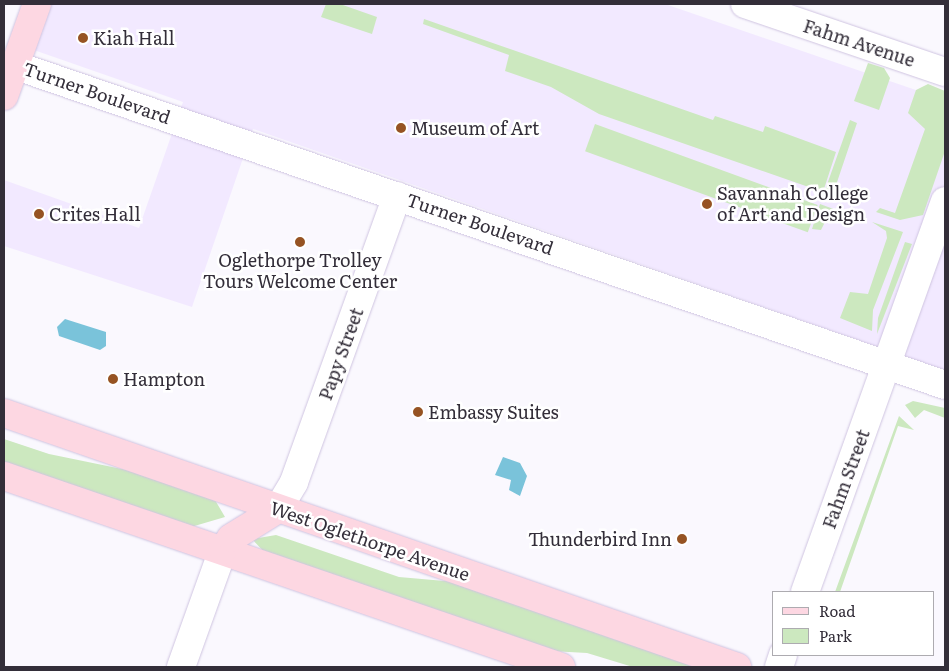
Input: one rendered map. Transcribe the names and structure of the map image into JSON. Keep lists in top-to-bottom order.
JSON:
{
  "streets": {
    "main road": ["West Oglethorpe Avenue"],
    "street": [
      "Fahm Avenue",
      "Turner Boulevard",
      "Papy Street",
      "Fahm Street"
    ]
  },
  "crossings": [
    ["Turner Boulevard", "Papy Street"],
    ["Turner Boulevard", "Fahm Street"],
    ["Papy Street", "West Oglethorpe Avenue"]
  ],
  "places": [
    "Kiah Hall",
    "Museum of Art",
    "Savannah College of Art and Design",
    "Crites Hall",
    "Oglethorpe Trolley Tours Welcome Center",
    "Hampton",
    "Embassy Suites",
    "Thunderbird Inn"
  ],
  "legend": ["Road", "Park"]
}
